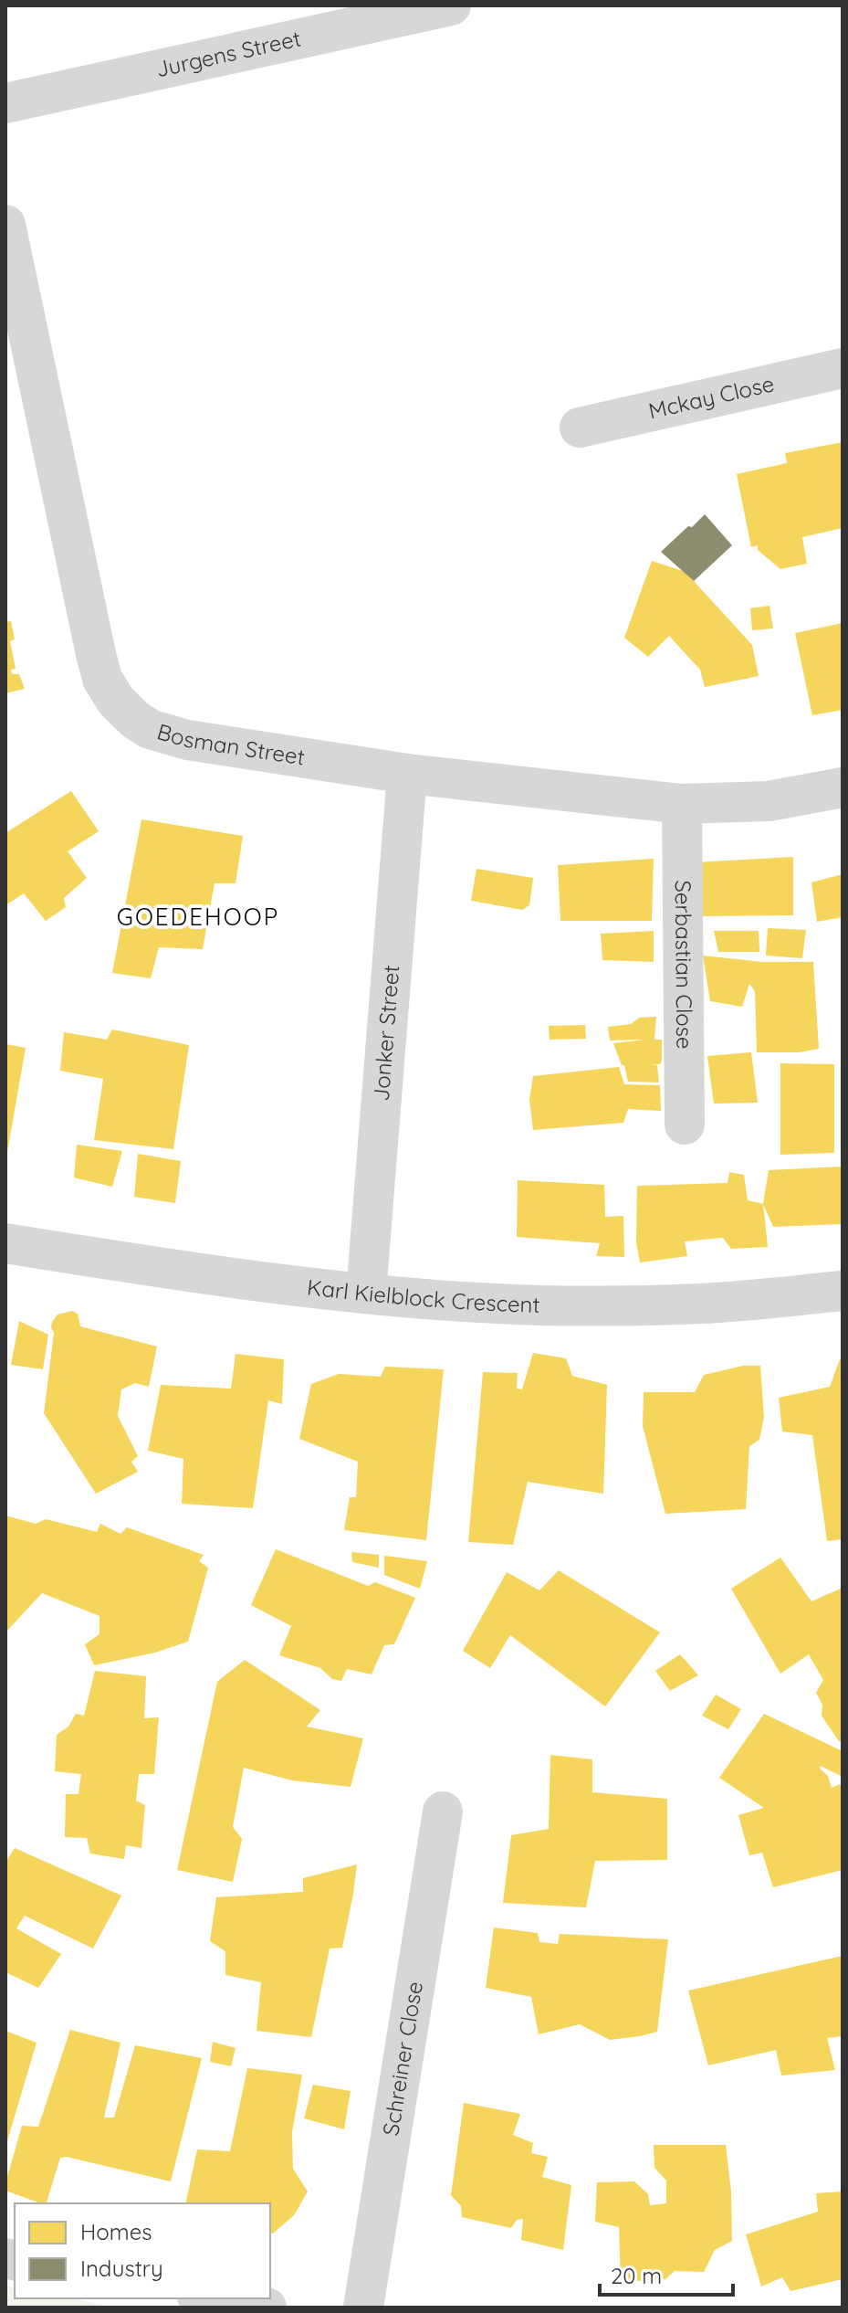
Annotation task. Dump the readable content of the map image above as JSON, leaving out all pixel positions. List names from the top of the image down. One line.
{"streets":{"street":["Jurgens Street","Mckay Close","Bosman Street","Serbastian Close","Jonker Street","Karl Kielblock Crescent","Schreiner Close"]},"crossings":[["Bosman Street","Serbastian Close"],["Bosman Street","Jonker Street"],["Jonker Street","Karl Kielblock Crescent"]],"districts":["GOEDEHOOP"],"legend":["Homes","Industry"],"scale_bar":"20 m"}
